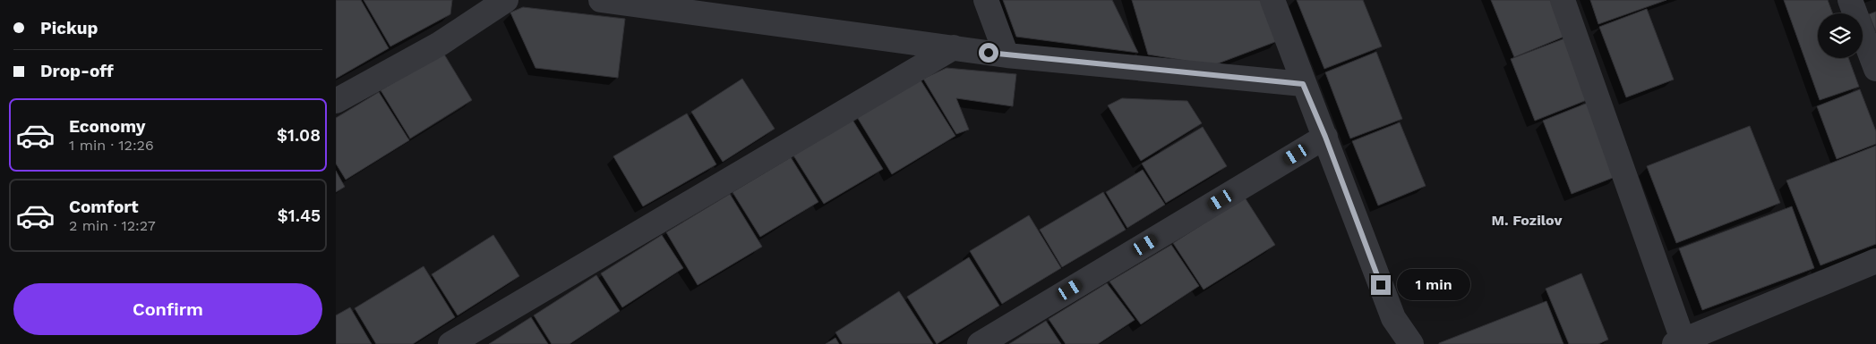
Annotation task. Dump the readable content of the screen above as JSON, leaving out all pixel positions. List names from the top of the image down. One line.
{"districts":["M. Fozilov"],"page":{"banner":["Pickup","Drop-off"],"list":[{"name":"Economy","note":"1 min · 12:26","value":"$1.08"},{"name":"Comfort","note":"2 min · 12:27","value":"$1.45"}],"bubble":"1 min","buttons":"Confirm"}}
